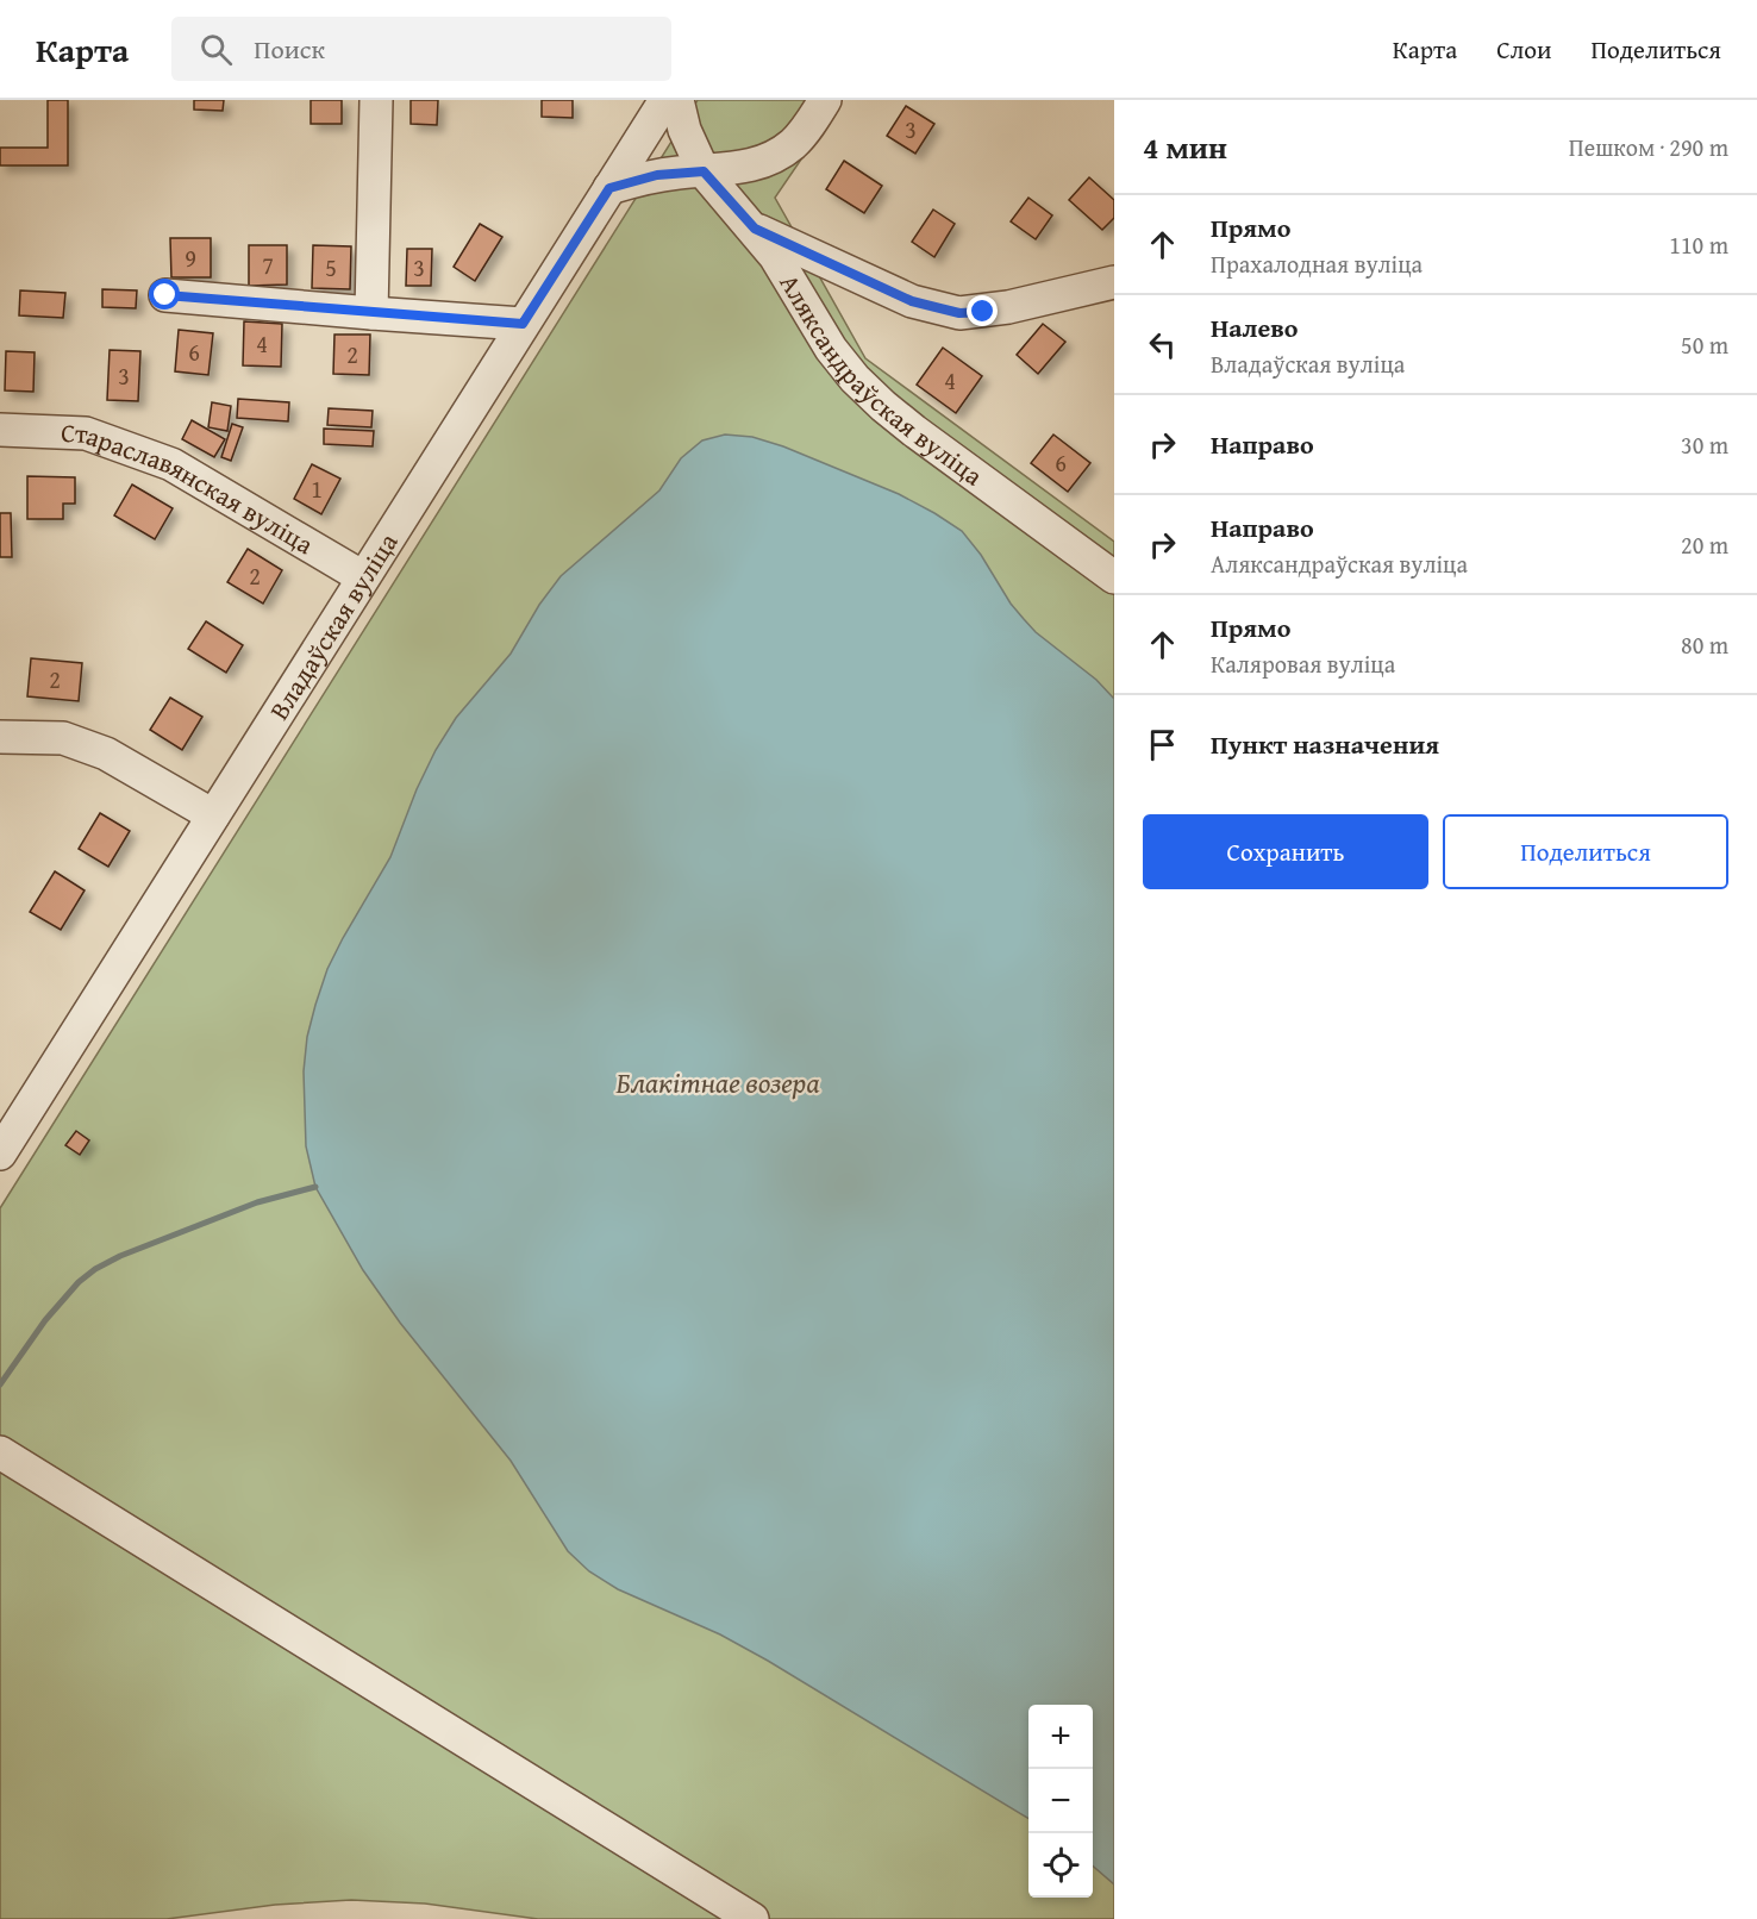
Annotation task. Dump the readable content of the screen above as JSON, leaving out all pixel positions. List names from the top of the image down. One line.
{"streets":{"street":["Аляксандраўская вуліца","Стараславянская вуліца","Владаўская вуліца"]},"crossings":[["Стараславянская вуліца","Владаўская вуліца"]],"water":["Блакітнае возера"],"house_numbers":["3","9","7","5","3","4","6","2","3","4","6","1","2","2"],"page":{"header":"Карта","search":"Поиск","nav":["Карта","Слои","Поделиться"],"heading":["4 мин","Пешком · 290 m"],"list":[["Прямо","Прахалодная вуліца","110 m"],["Налево","Владаўская вуліца","50 m"],["Направо","30 m"],["Направо","Аляксандраўская вуліца","20 m"],["Прямо","Каляровая вуліца","80 m"],"Пункт назначения"],"buttons":["Сохранить","Поделиться"],"map_buttons":["+","−"]}}
